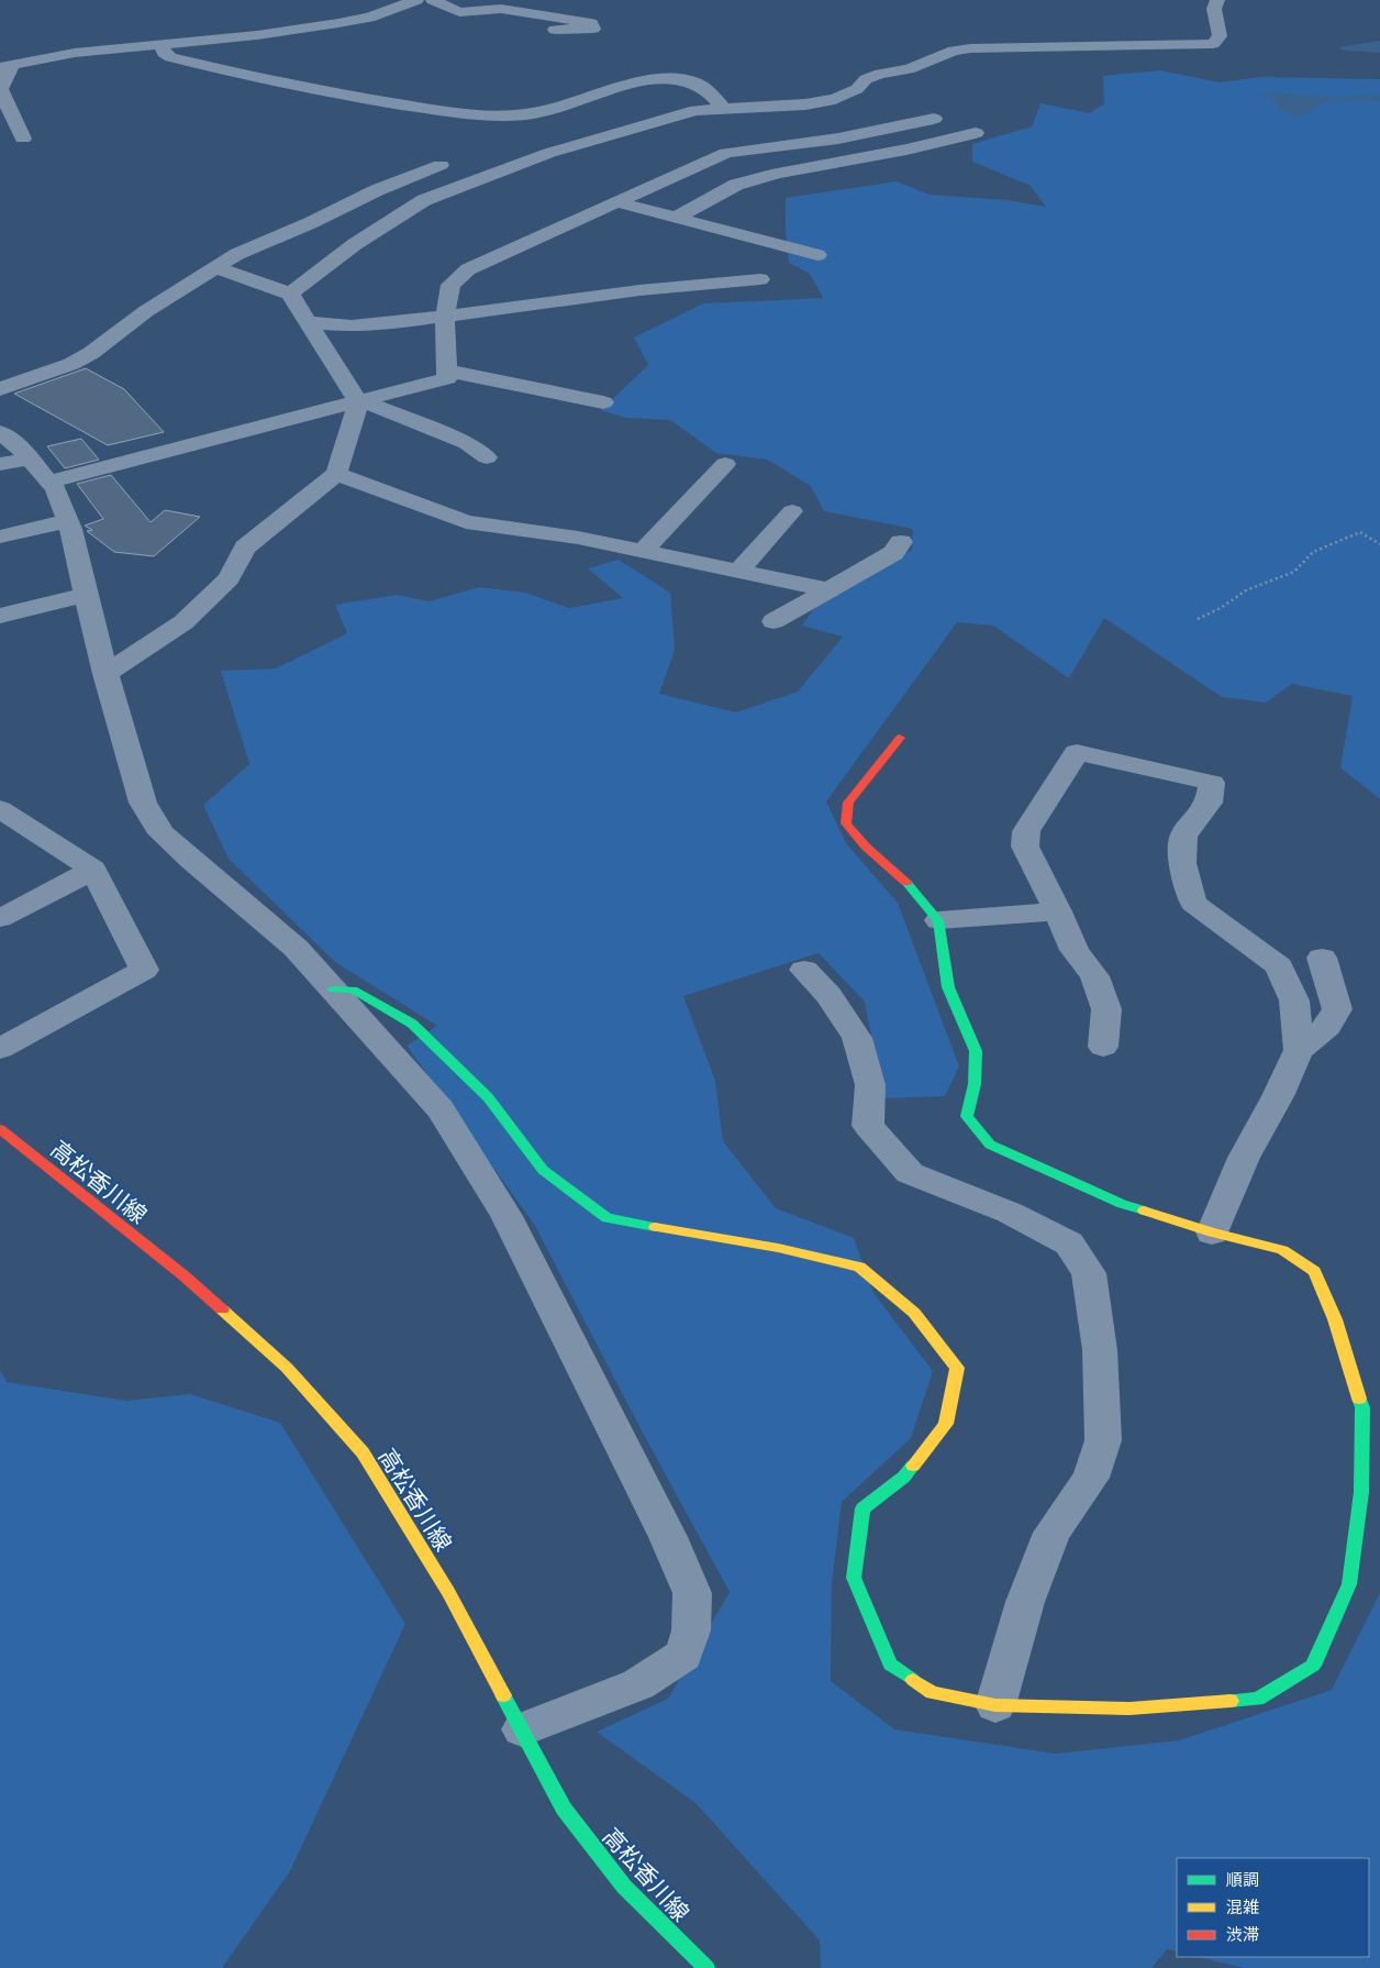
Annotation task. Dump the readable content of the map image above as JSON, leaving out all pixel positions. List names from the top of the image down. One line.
{"streets":{"street":["高松香川線"]},"legend":["順調","混雑","渋滞"]}
